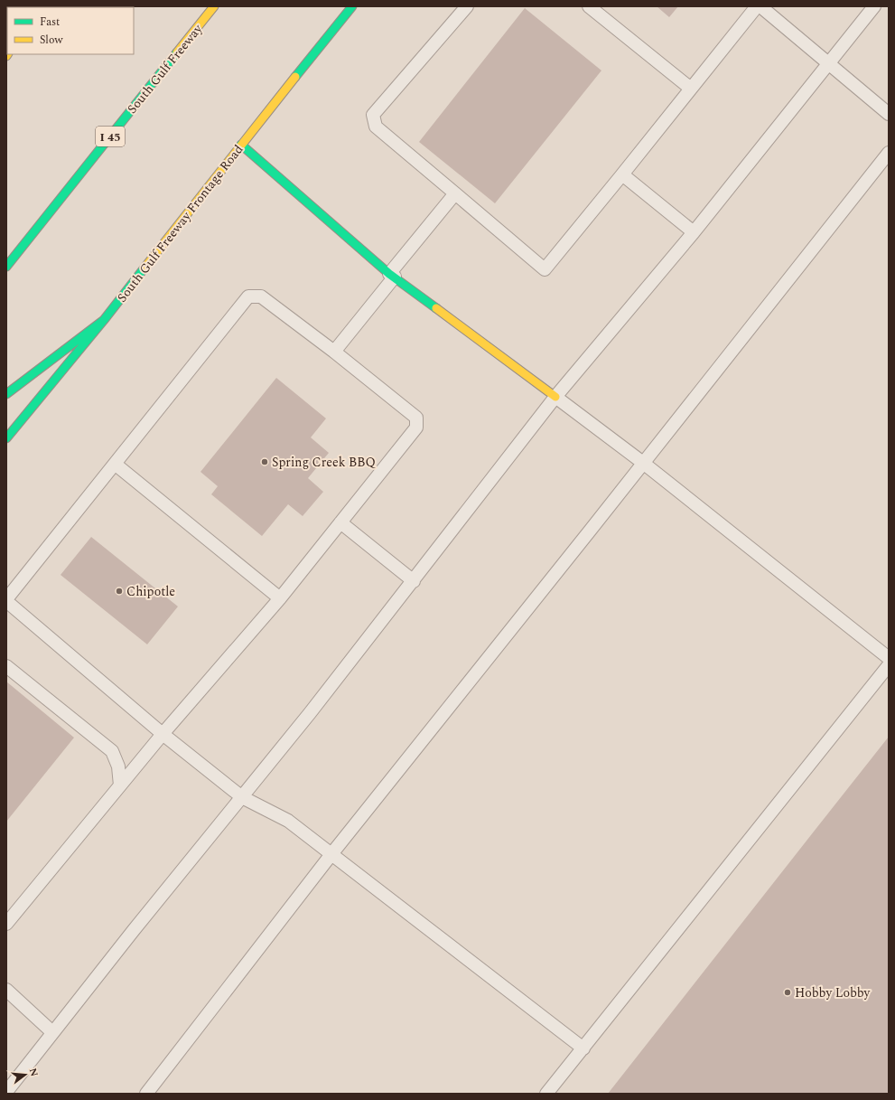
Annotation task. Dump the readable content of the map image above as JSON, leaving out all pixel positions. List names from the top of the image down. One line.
{"streets":{"main road":["South Gulf Freeway","I 45","South Gulf Freeway Frontage Road"]},"places":["Spring Creek BBQ","Chipotle","Hobby Lobby"],"legend":["Fast","Slow"],"north":"right"}
